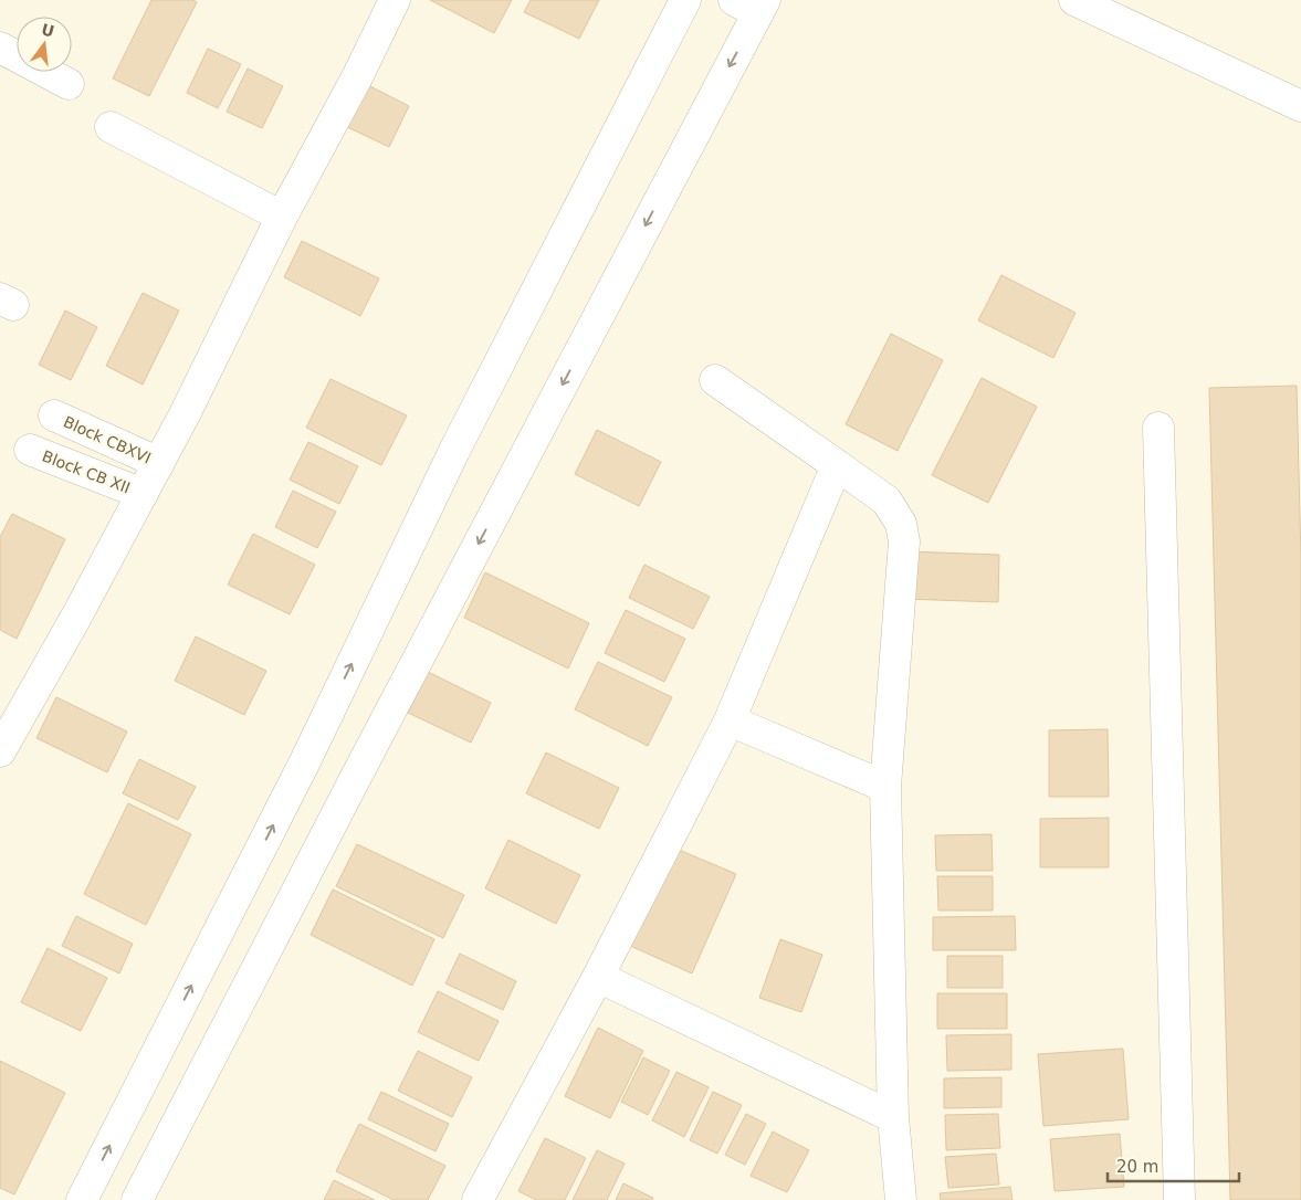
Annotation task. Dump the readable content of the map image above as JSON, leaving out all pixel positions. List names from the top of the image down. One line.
{"streets":{"street":["Block CBXVI","Block CB XII"]},"scale_bar":"20 m","north":"top"}
